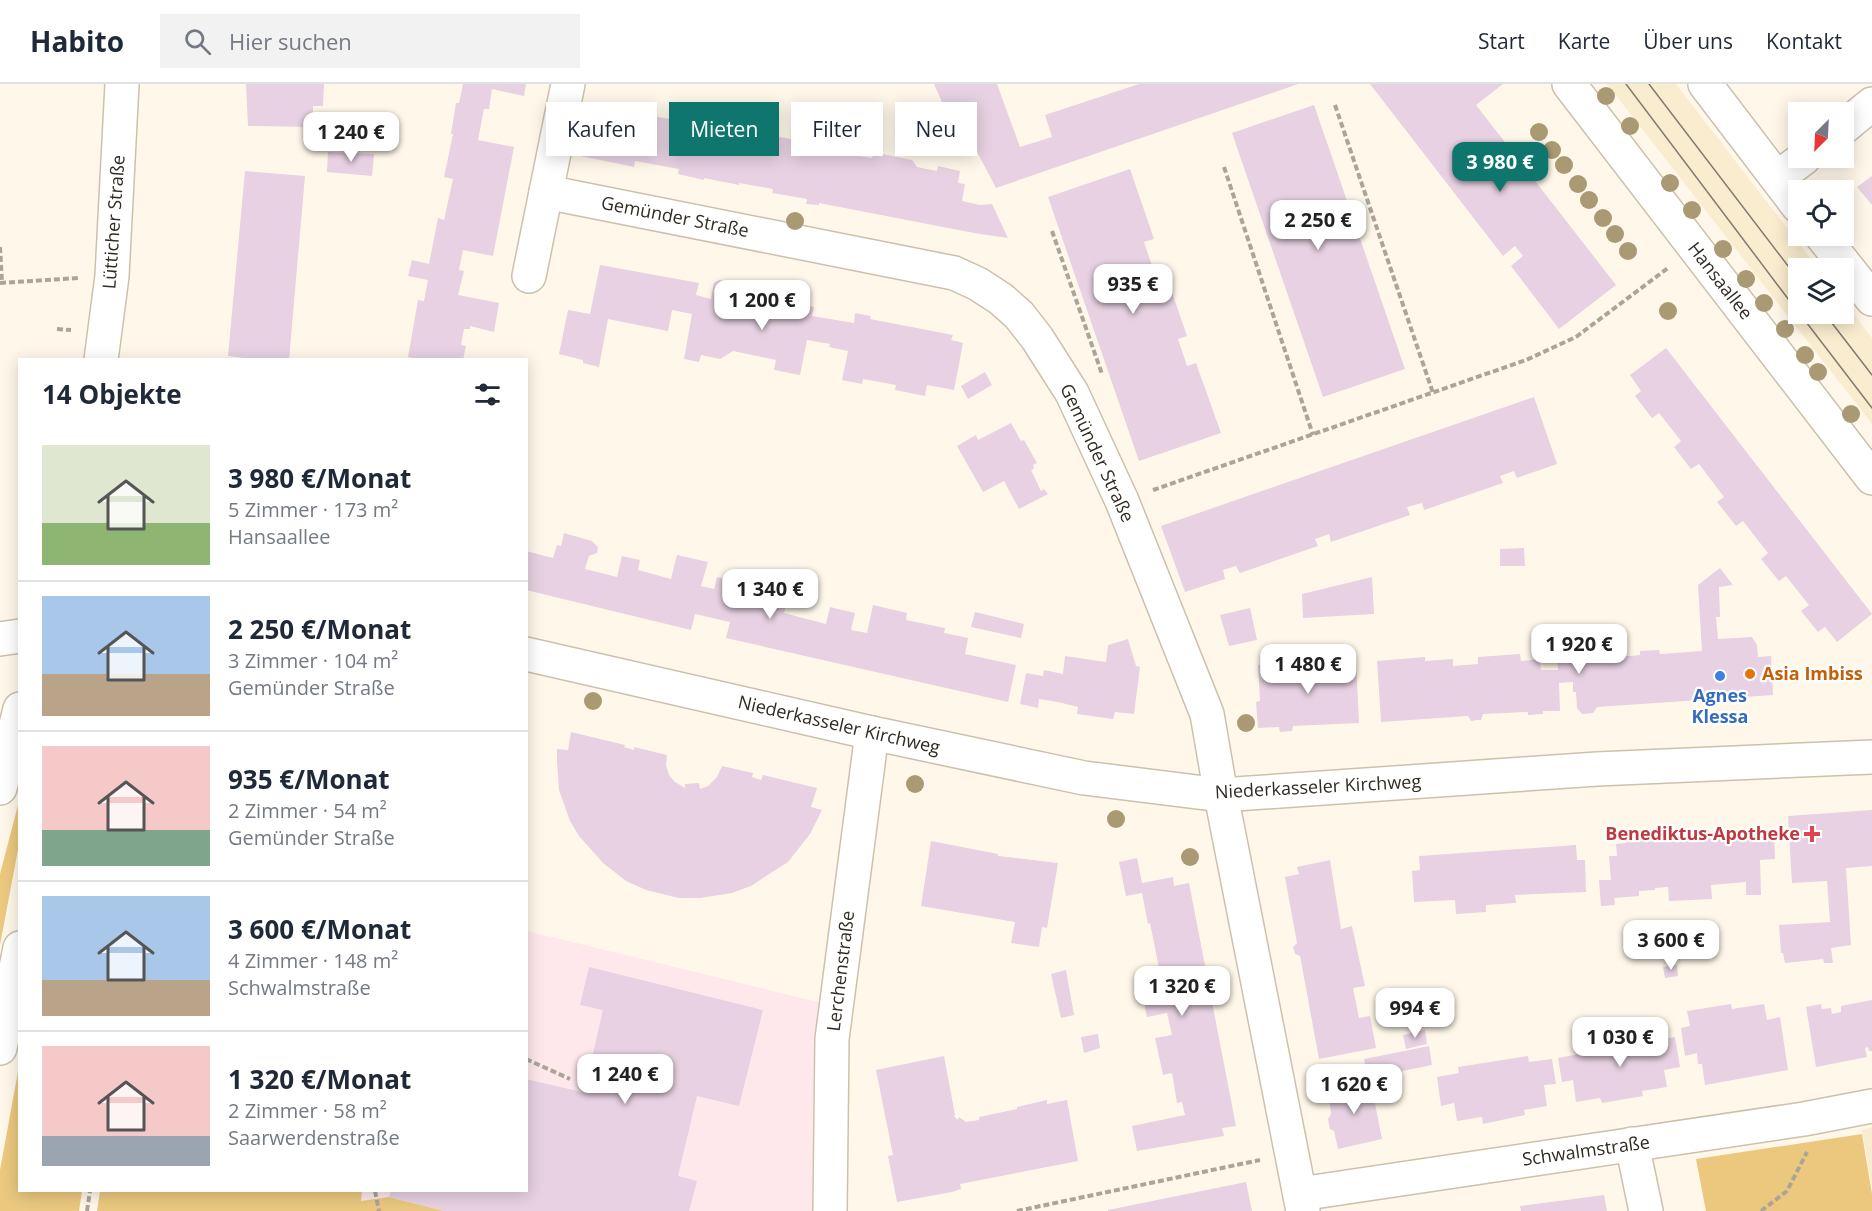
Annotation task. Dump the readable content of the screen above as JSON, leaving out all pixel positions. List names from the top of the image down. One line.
{"streets":{"street":["Gemünder Straße","Lütticher Straße","Hansaallee","Niederkasseler Kirchweg","Lerchenstraße","Schwalmstraße"]},"crossings":[["Gemünder Straße","Niederkasseler Kirchweg"],["Gemünder Straße","Schwalmstraße"],["Niederkasseler Kirchweg","Lerchenstraße"]],"places":{"other":["Asia Imbiss","Agnes Klessa"],"health":["Benediktus-Apotheke"]},"north":"bottom left","page":{"header":"Habito","search":"Hier suchen","nav":["Start","Karte","Über uns","Kontakt"],"chip":["Kaufen","Mieten","Filter","Neu"],"price":["1 240 €","3 980 €","2 250 €","935 €","1 200 €","1 340 €","1 920 €","1 480 €","3 600 €","1 320 €","994 €","1 030 €","1 240 €","1 620 €"],"heading":"14 Objekte","list":[{"name":"3 980 €/Monat","note":"5 Zimmer · 173 m² · Hansaallee"},{"name":"2 250 €/Monat","note":"3 Zimmer · 104 m² · Gemünder Straße"},{"name":"935 €/Monat","note":"2 Zimmer · 54 m² · Gemünder Straße"},{"name":"3 600 €/Monat","note":"4 Zimmer · 148 m² · Schwalmstraße"},{"name":"1 320 €/Monat","note":"2 Zimmer · 58 m² · Saarwerdenstraße"}]}}
